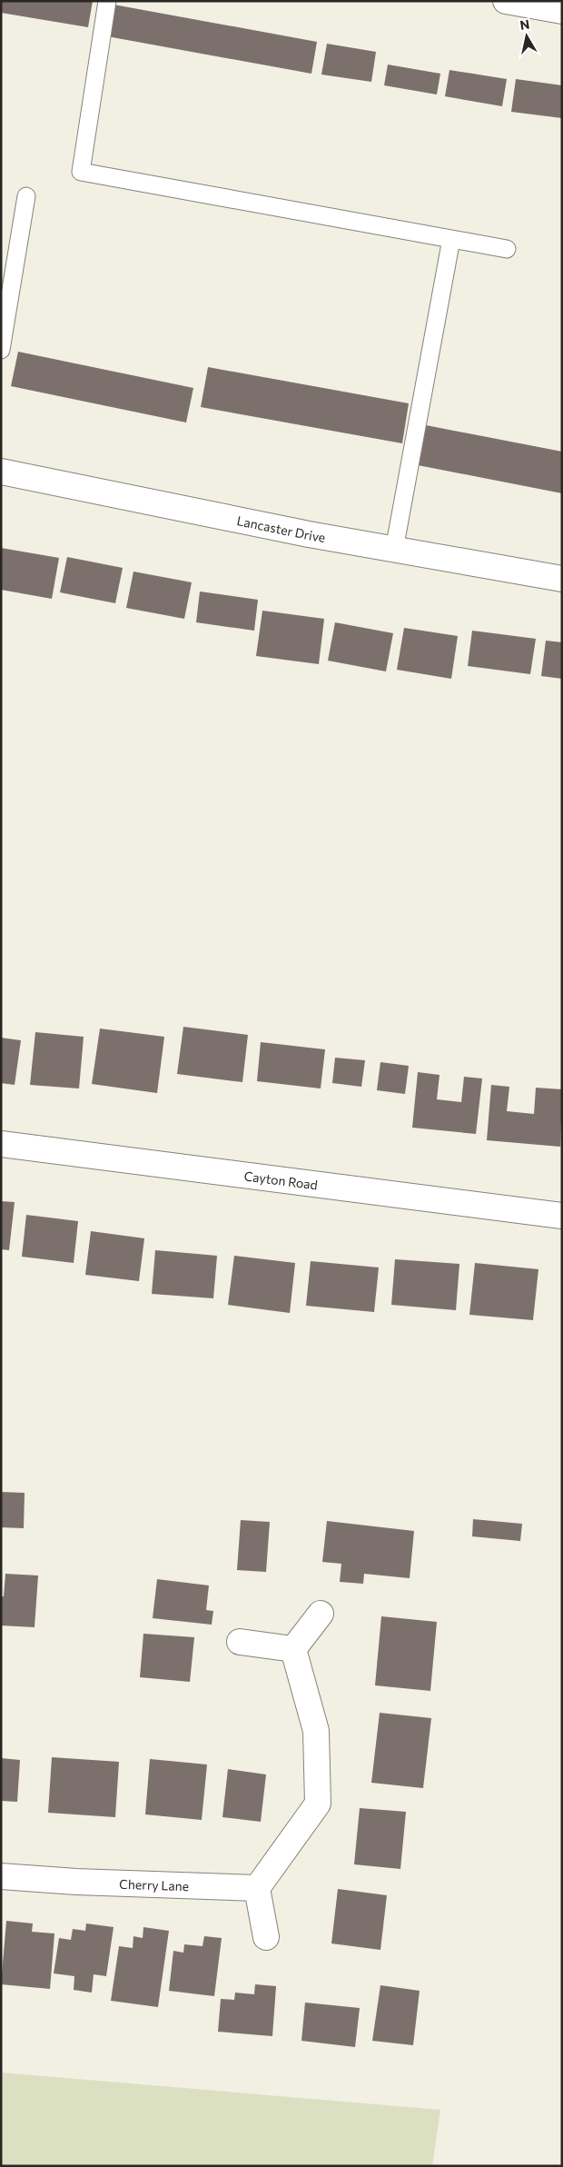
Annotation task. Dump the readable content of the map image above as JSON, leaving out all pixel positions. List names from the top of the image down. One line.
{"streets":{"street":["Lancaster Drive","Cayton Road","Cherry Lane"]},"north":"top"}
